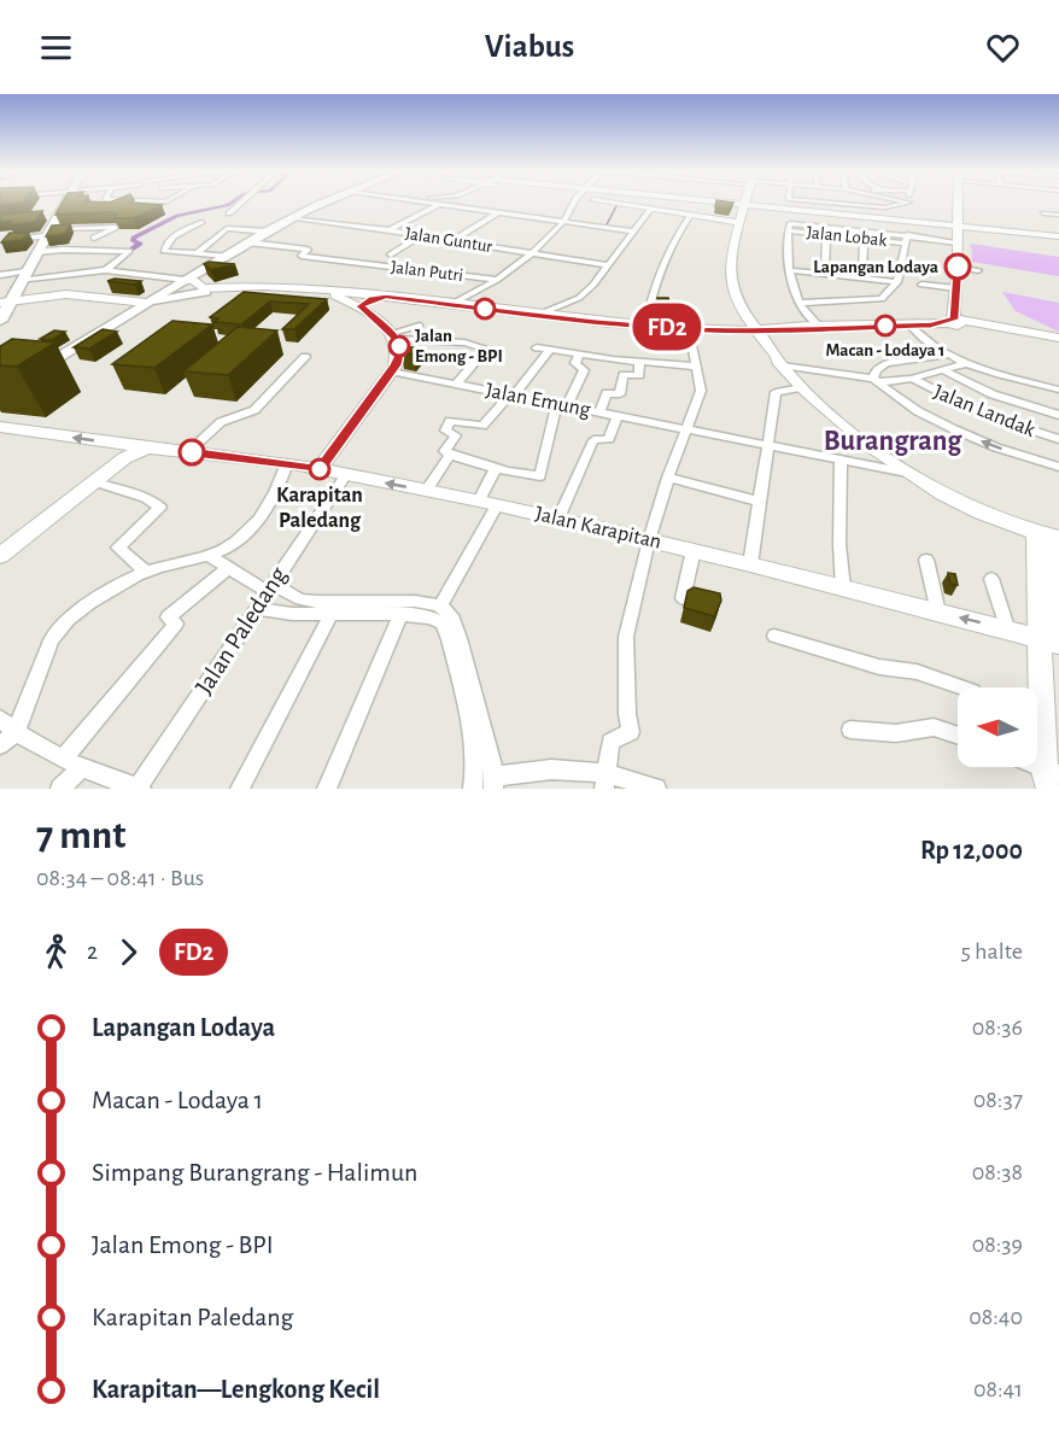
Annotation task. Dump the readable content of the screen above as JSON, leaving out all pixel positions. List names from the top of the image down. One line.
{"streets":{"street":["Jalan Lobak","Jalan Guntur","Jalan Putri","Jalan Emung","Jalan Landak","Jalan Karapitan","Jalan Paledang"]},"crossings":[["Jalan Karapitan","Jalan Paledang"]],"districts":["Burangrang"],"places":["Lapangan Lodaya","Macan - Lodaya 1","Jalan Emong - BPI","Karapitan Paledang"],"lines":["bus line FD2"],"north":"left","page":{"header":"Viabus","on_map":"FD2","heading":["7 mnt","08:34 – 08:41 · Bus","Rp 12,000"],"legs":["2","FD2","5 halte"],"list":[{"name":"Lapangan Lodaya","value":"08:36"},{"name":"Macan - Lodaya 1","value":"08:37"},{"name":"Simpang Burangrang - Halimun","value":"08:38"},{"name":"Jalan Emong - BPI","value":"08:39"},{"name":"Karapitan Paledang","value":"08:40"},{"name":"Karapitan—Lengkong Kecil","value":"08:41"}]}}
